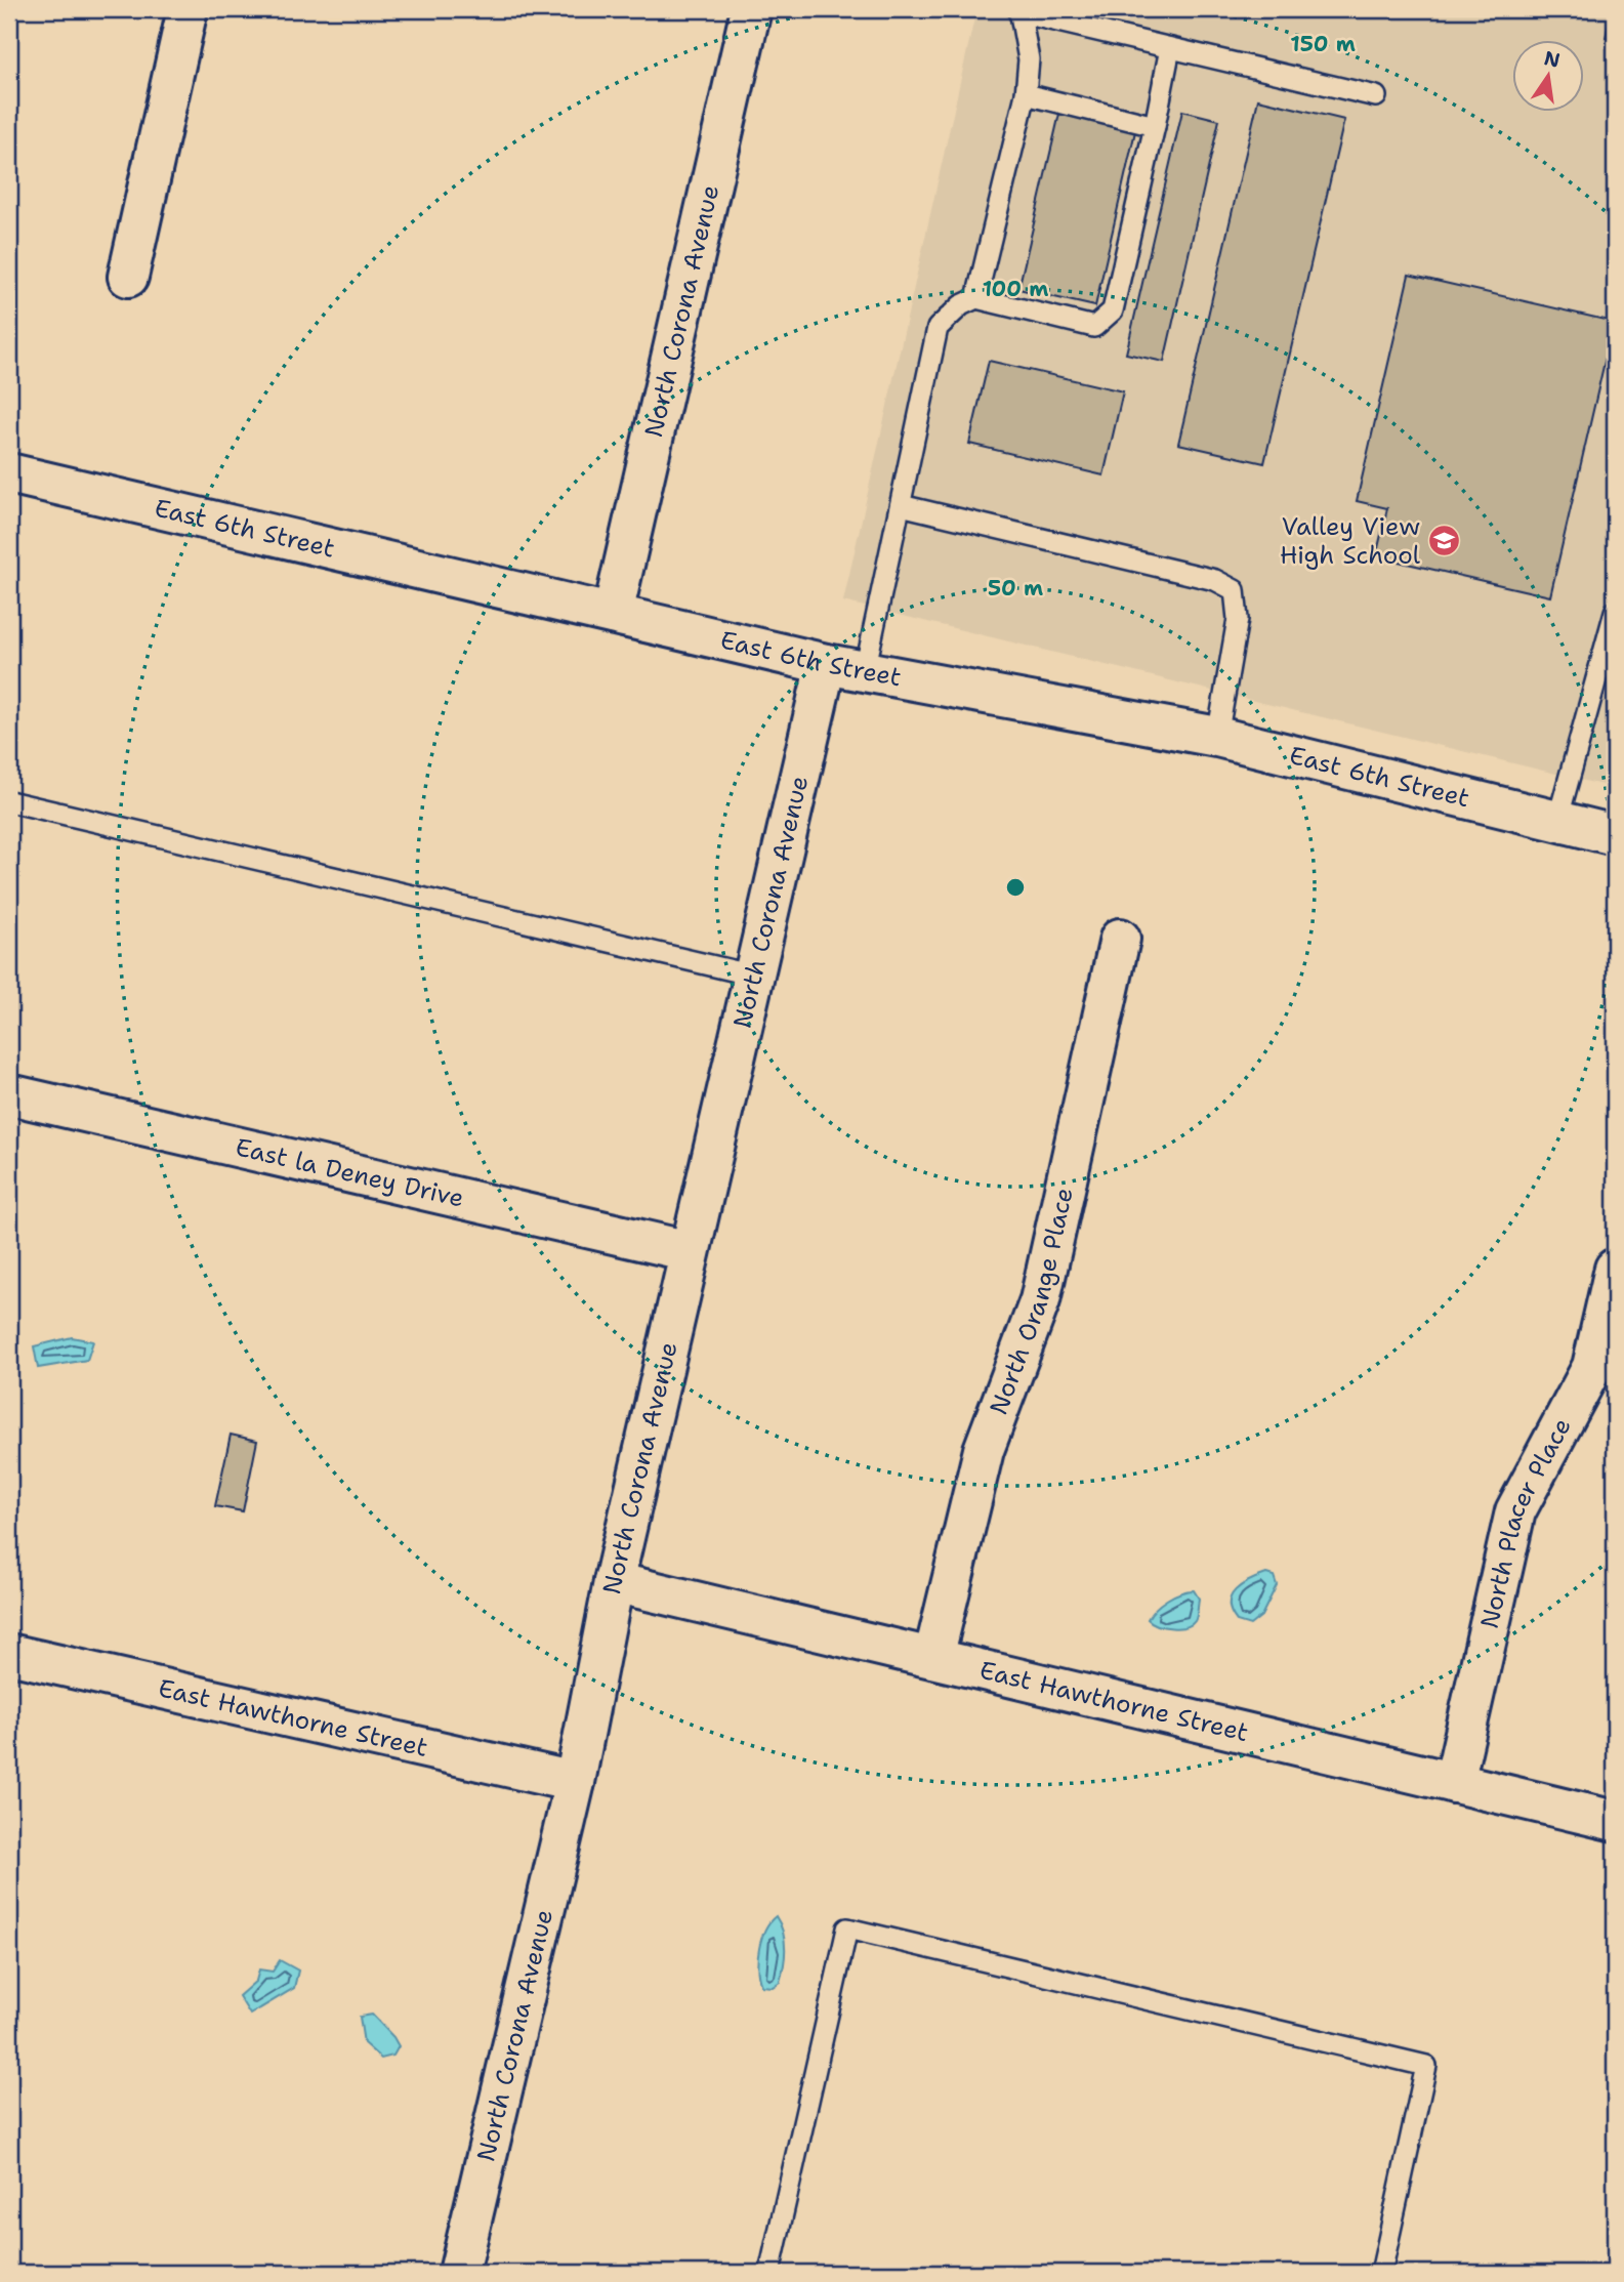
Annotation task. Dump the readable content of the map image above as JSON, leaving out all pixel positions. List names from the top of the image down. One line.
{"streets":{"street":["North Corona Avenue","East 6th Street","East la Deney Drive","North Orange Place","North Placer Place","East Hawthorne Street"]},"crossings":[["North Corona Avenue","East 6th Street"],["North Corona Avenue","East la Deney Drive"],["North Corona Avenue","East Hawthorne Street"],["North Orange Place","East Hawthorne Street"],["North Placer Place","East Hawthorne Street"]],"places":{"school or university":["Valley View High School"]},"north":"top","rings":["150 m","100 m","50 m"]}
